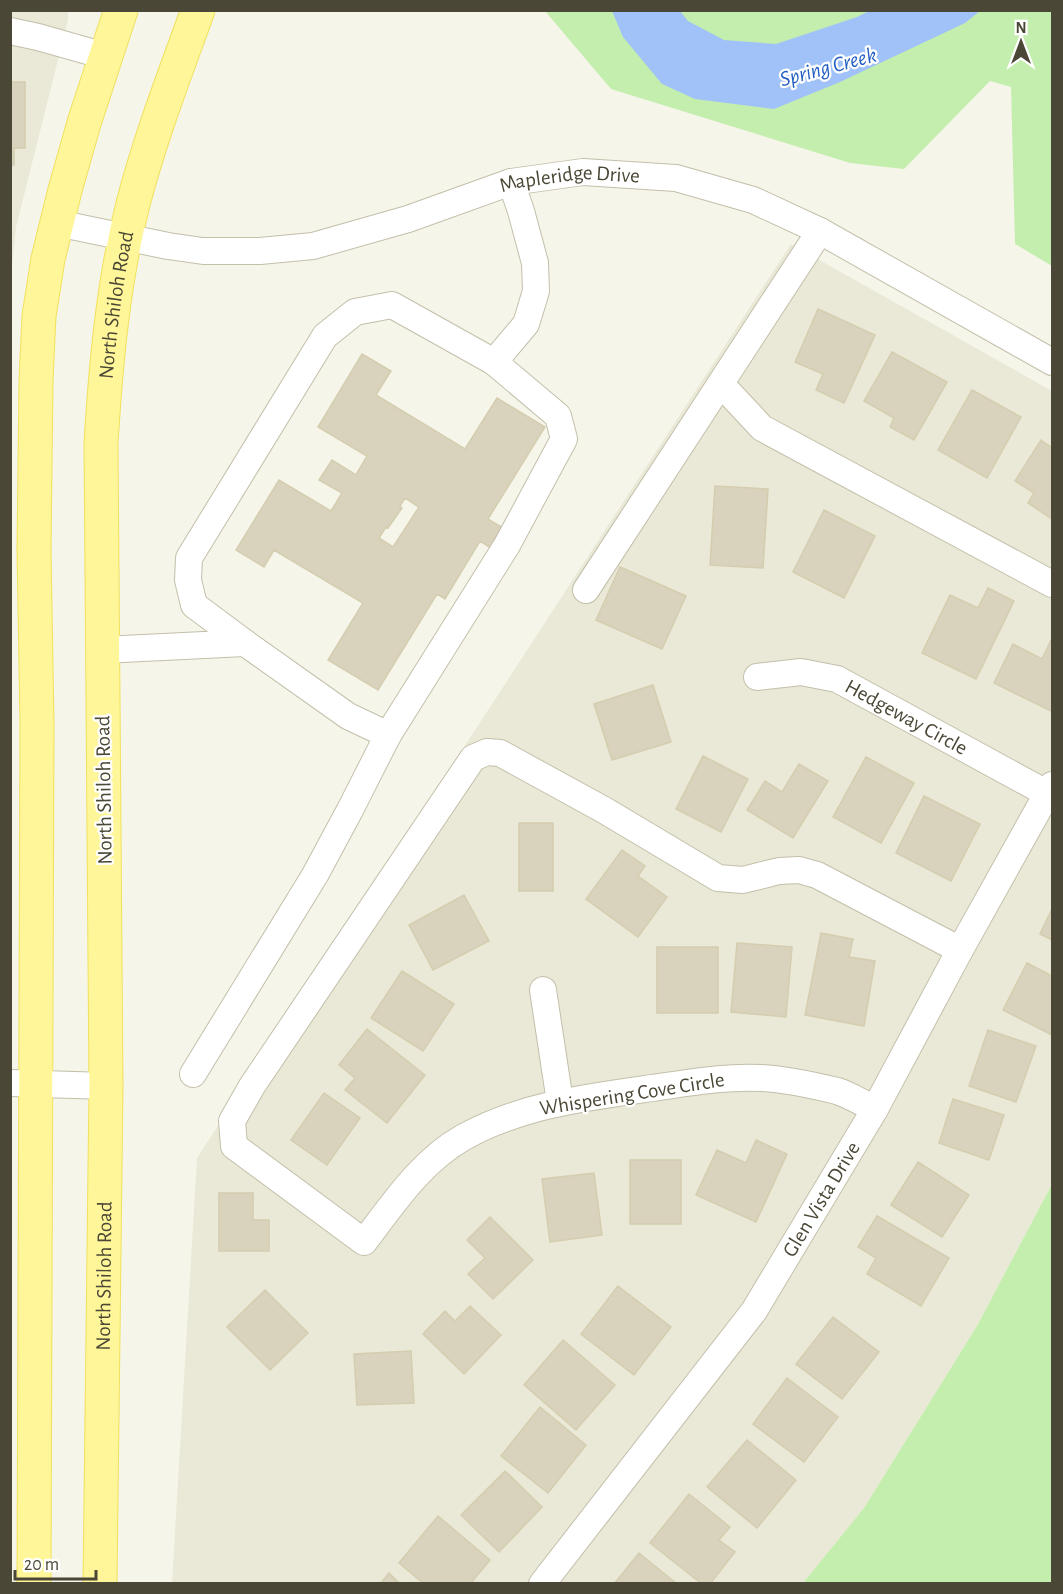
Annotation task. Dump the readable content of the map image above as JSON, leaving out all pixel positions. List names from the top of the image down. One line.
{"streets":{"main road":["North Shiloh Road"],"street":["Mapleridge Drive","Hedgeway Circle","Whispering Cove Circle","Glen Vista Drive"]},"crossings":[["Mapleridge Drive","North Shiloh Road"],["Hedgeway Circle","Glen Vista Drive"],["Whispering Cove Circle","Glen Vista Drive"]],"water":["Spring Creek"],"scale_bar":"20 m","north":"top"}
